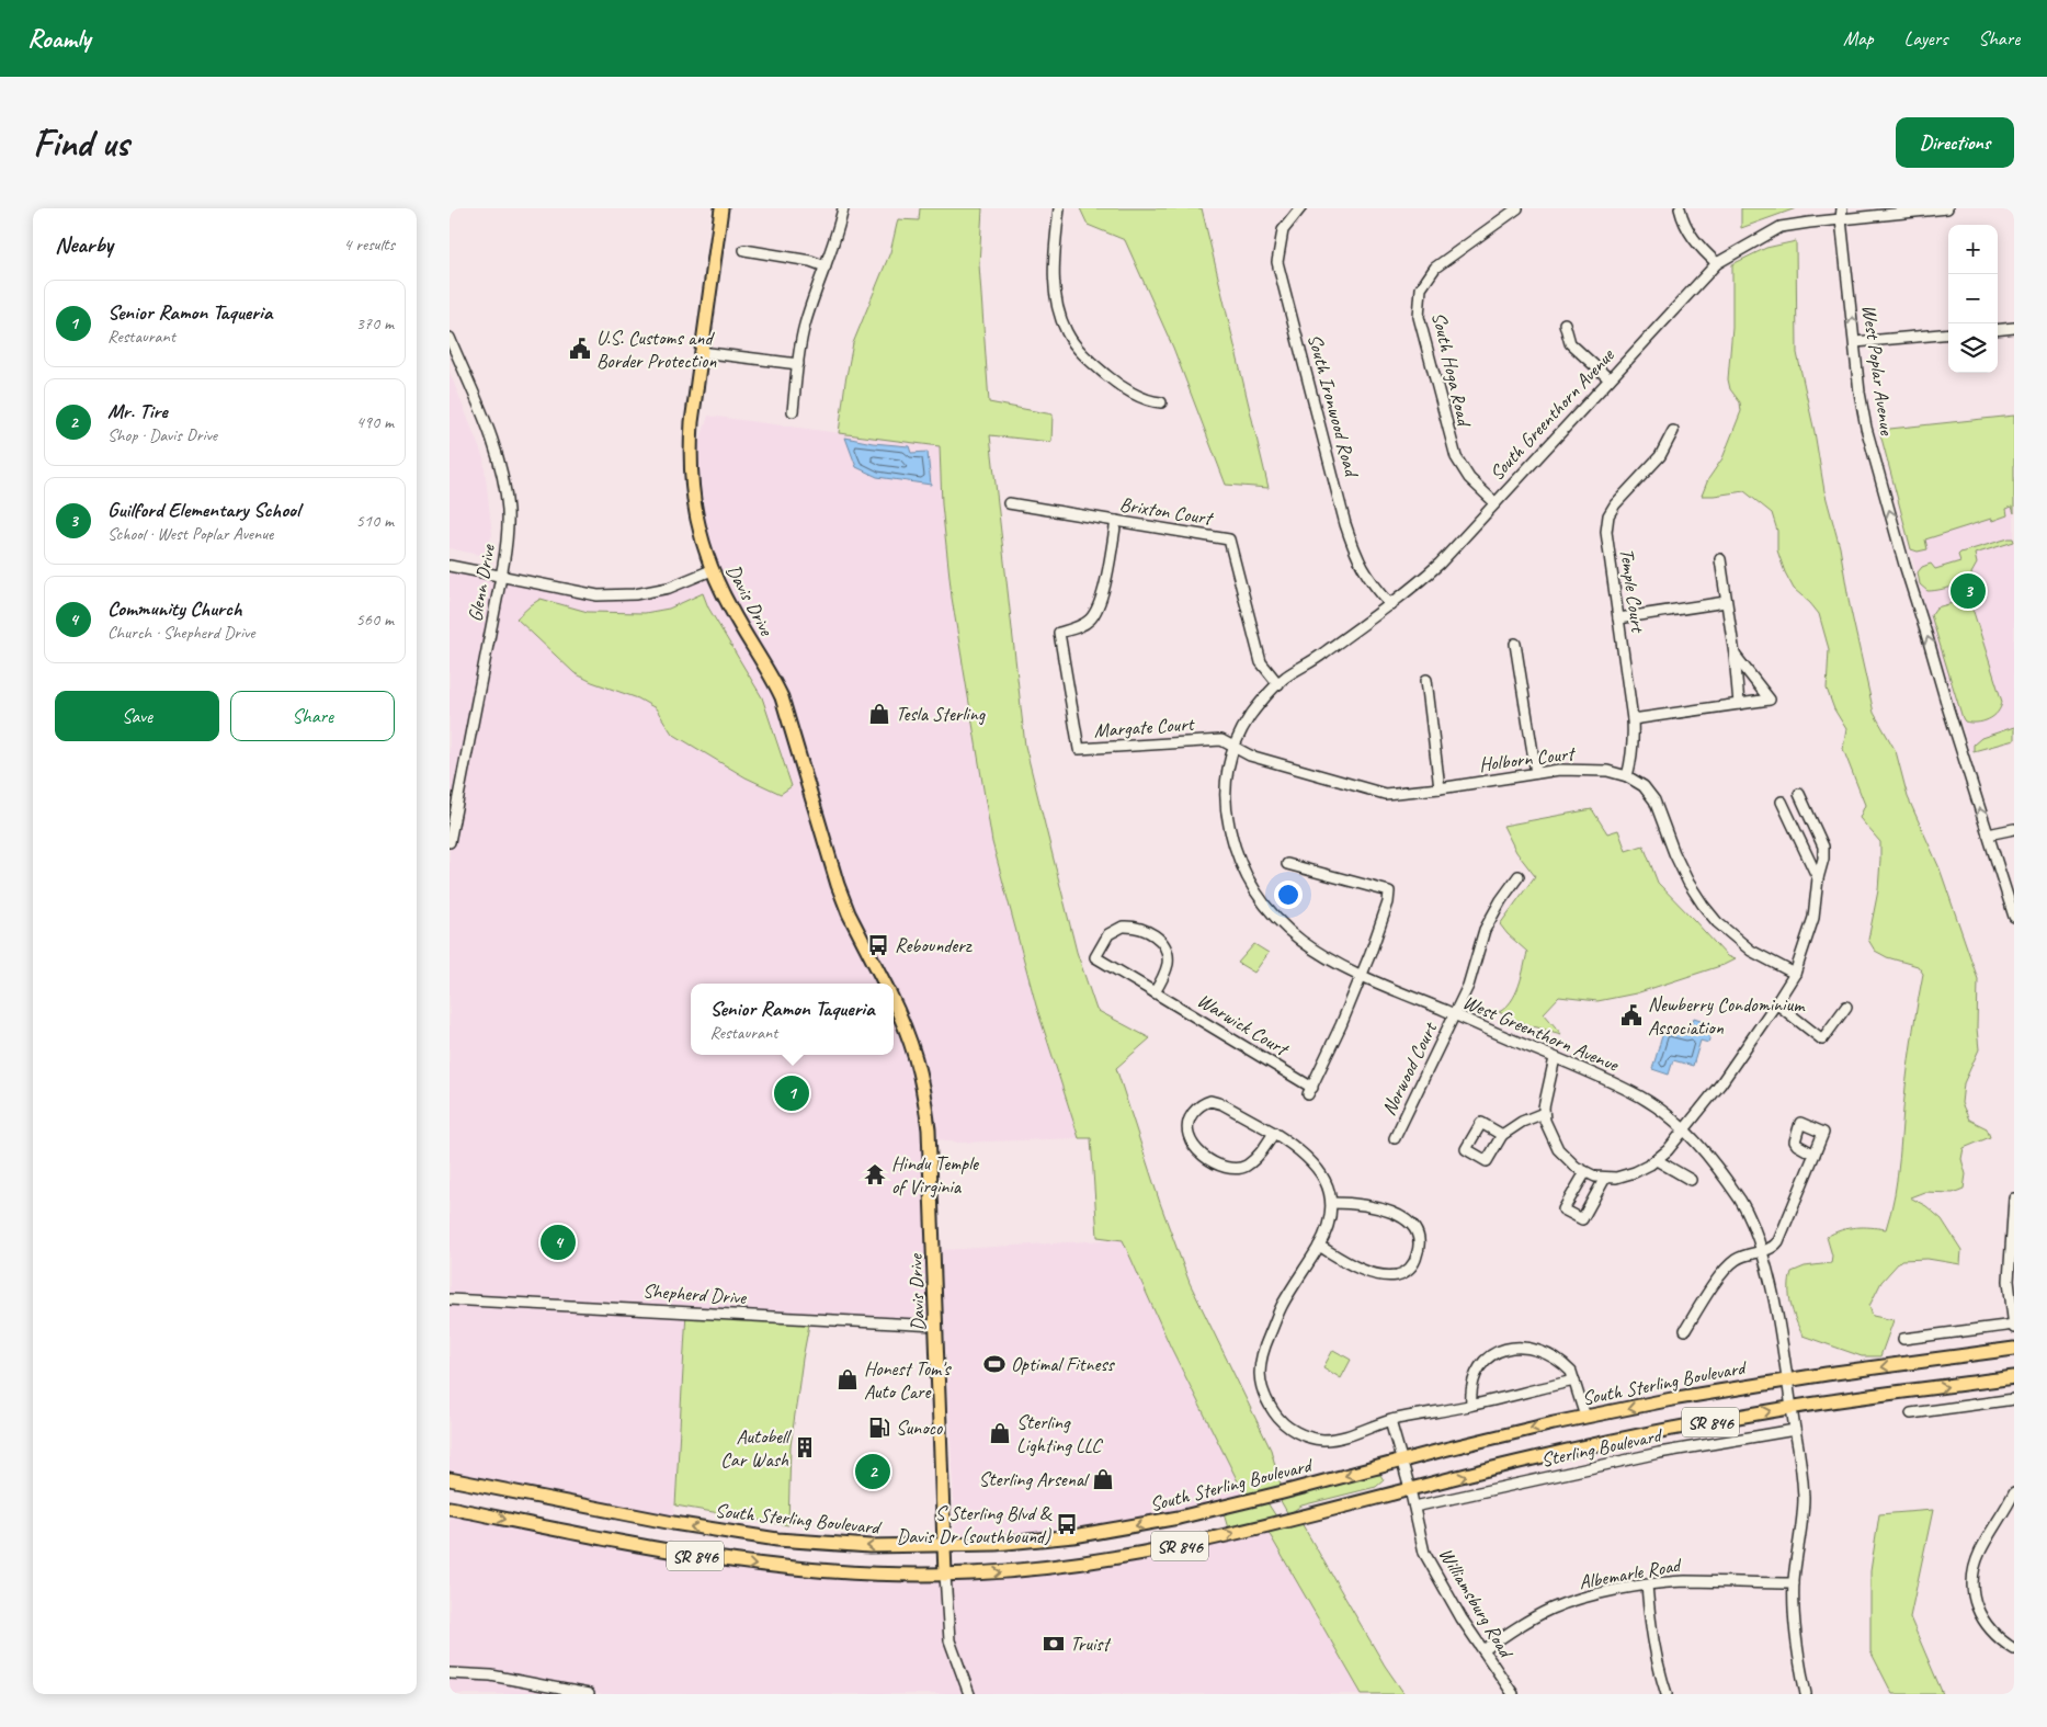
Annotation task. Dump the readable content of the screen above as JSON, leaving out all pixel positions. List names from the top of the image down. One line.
{"streets":{"main road":["Davis Drive","South Sterling Boulevard","SR 846"],"street":["South Hoga Road","West Poplar Avenue","South Ironwood Road","South Greenthorn Avenue","Brixton Court","Glenn Drive","Temple Court","Margate Court","Holborn Court","Warwick Court","West Greenthorn Avenue","Norwood Court","Shepherd Drive","Sterling Boulevard","Albemarle Road","Williamsburg Road"]},"crossings":[["South Hoga Road","South Greenthorn Avenue"],["West Poplar Avenue","South Greenthorn Avenue"],["South Ironwood Road","South Greenthorn Avenue"],["South Greenthorn Avenue","Brixton Court"],["South Greenthorn Avenue","Margate Court"],["South Greenthorn Avenue","Holborn Court"],["South Greenthorn Avenue","West Greenthorn Avenue"],["Brixton Court","Margate Court"],["Temple Court","Holborn Court"],["Davis Drive","Shepherd Drive"],["Davis Drive","South Sterling Boulevard"],["Davis Drive","SR 846"],["Margate Court","Holborn Court"],["Margate Court","West Greenthorn Avenue"],["Holborn Court","West Greenthorn Avenue"],["Warwick Court","West Greenthorn Avenue"],["West Greenthorn Avenue","Norwood Court"],["West Greenthorn Avenue","South Sterling Boulevard"],["West Greenthorn Avenue","SR 846"],["West Greenthorn Avenue","Sterling Boulevard"],["West Greenthorn Avenue","Albemarle Road"],["South Sterling Boulevard","Williamsburg Road"],["SR 846","Williamsburg Road"],["Sterling Boulevard","Williamsburg Road"],["Albemarle Road","Williamsburg Road"]],"one_way":["West Poplar Avenue"],"places":{"public building":["U.S. Customs and Border Protection","Newberry Condominium Association"],"shop":["Tesla Sterling","Honest Tom's Auto Care","Sterling Lighting LLC","Sterling Arsenal"],"bus stop":["Rebounderz","S Sterling Blvd & Davis Dr (southbound)"],"temple":["Hindu Temple of Virginia"],"sports":["Optimal Fitness"],"fuel station":["Sunoco"],"building":["Autobell Car Wash"],"bank":["Truist"]},"page":{"header":"Roamly","nav":["Map","Layers","Share"],"buttons":["Directions",["Save","Share"]],"title":"Find us","heading":["Nearby","4 results"],"map_buttons":["+","−"],"list":[{"mark":"1","name":"Senior Ramon Taqueria","note":"Restaurant","value":"370 m"},{"mark":"2","name":"Mr. Tire","note":"Shop · Davis Drive","value":"490 m"},{"mark":"3","name":"Guilford Elementary School","note":"School · West Poplar Avenue","value":"510 m"},{"mark":"4","name":"Community Church","note":"Church · Shepherd Drive","value":"560 m"}],"pins":["3","1","4","2"],"popup":["Senior Ramon Taqueria","Restaurant"]}}
